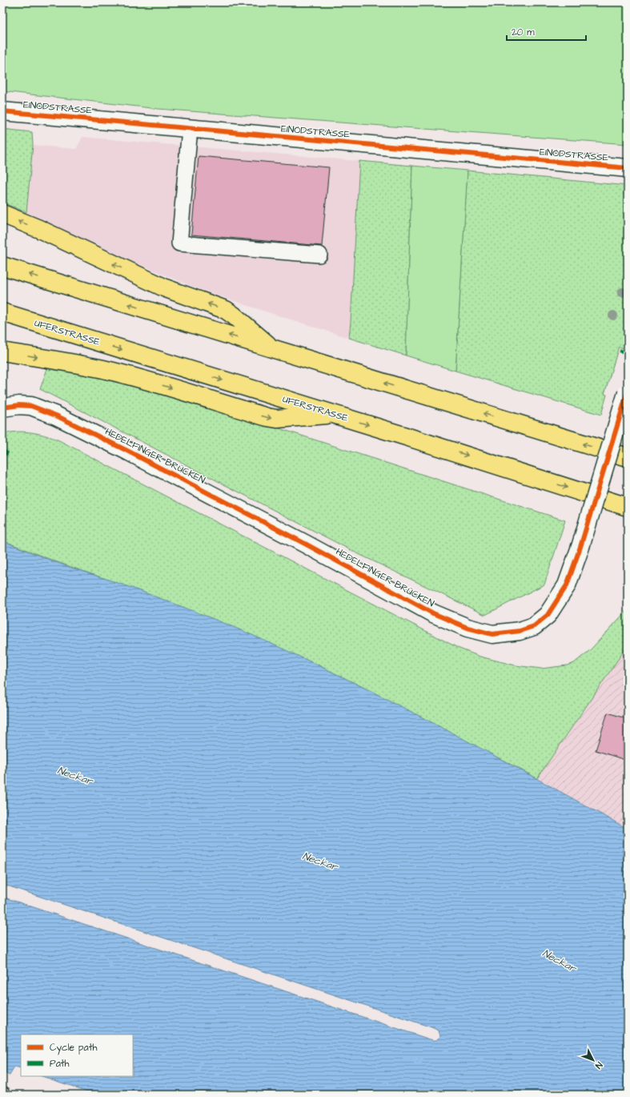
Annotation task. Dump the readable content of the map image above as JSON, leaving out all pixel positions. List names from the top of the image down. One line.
{"streets":{"highway":["UFERSTRASSE"],"street":["EINÖDSTRASSE","HEDELFINGER BRÜCKEN"]},"water":["Neckar"],"legend":["Cycle path","Path"],"scale_bar":"20 m","north":"bottom right"}
